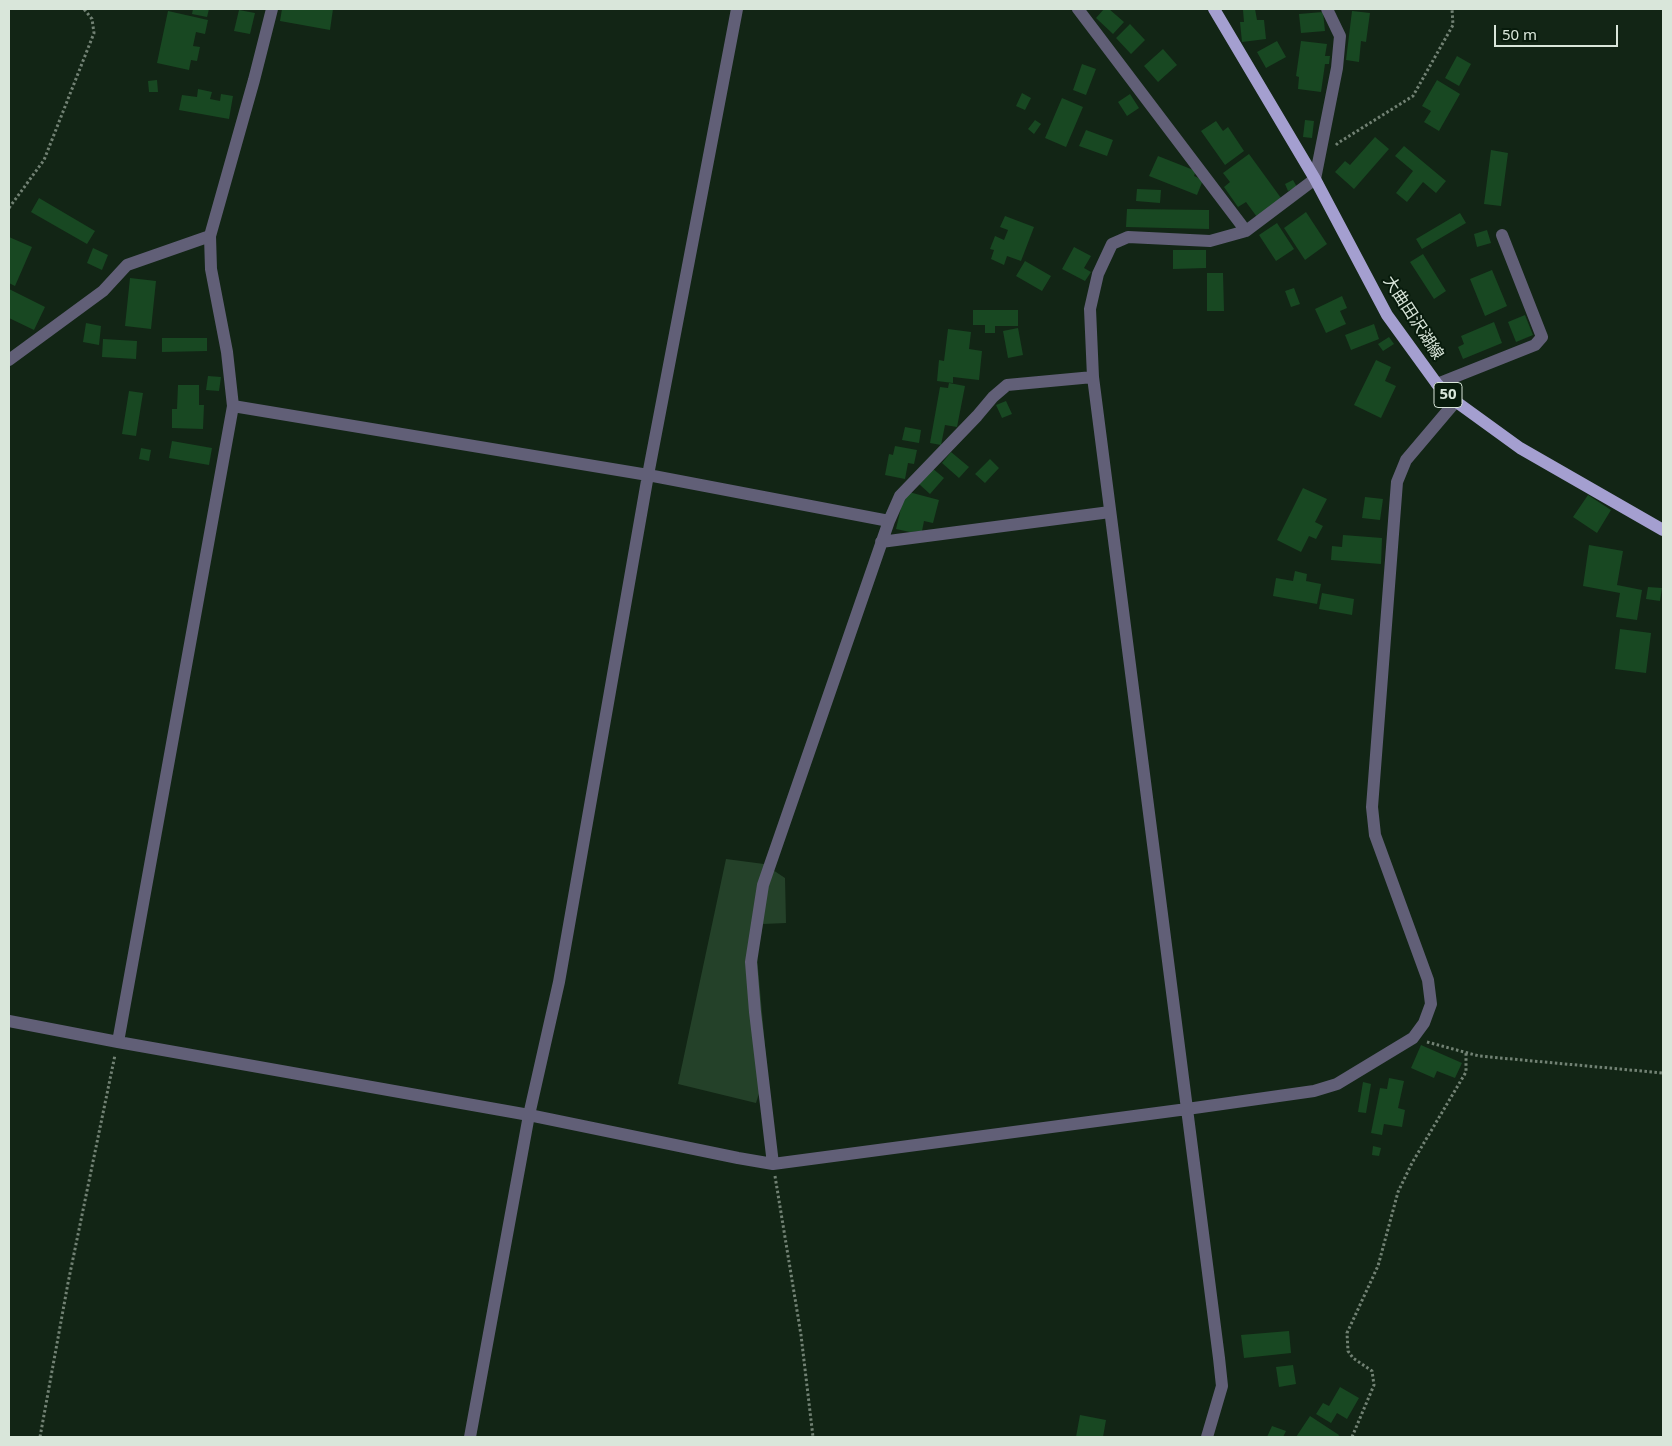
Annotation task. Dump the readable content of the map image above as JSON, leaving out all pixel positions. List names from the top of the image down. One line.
{"streets":{"main road":["大曲田沢湖線","50"]},"scale_bar":"50 m"}
